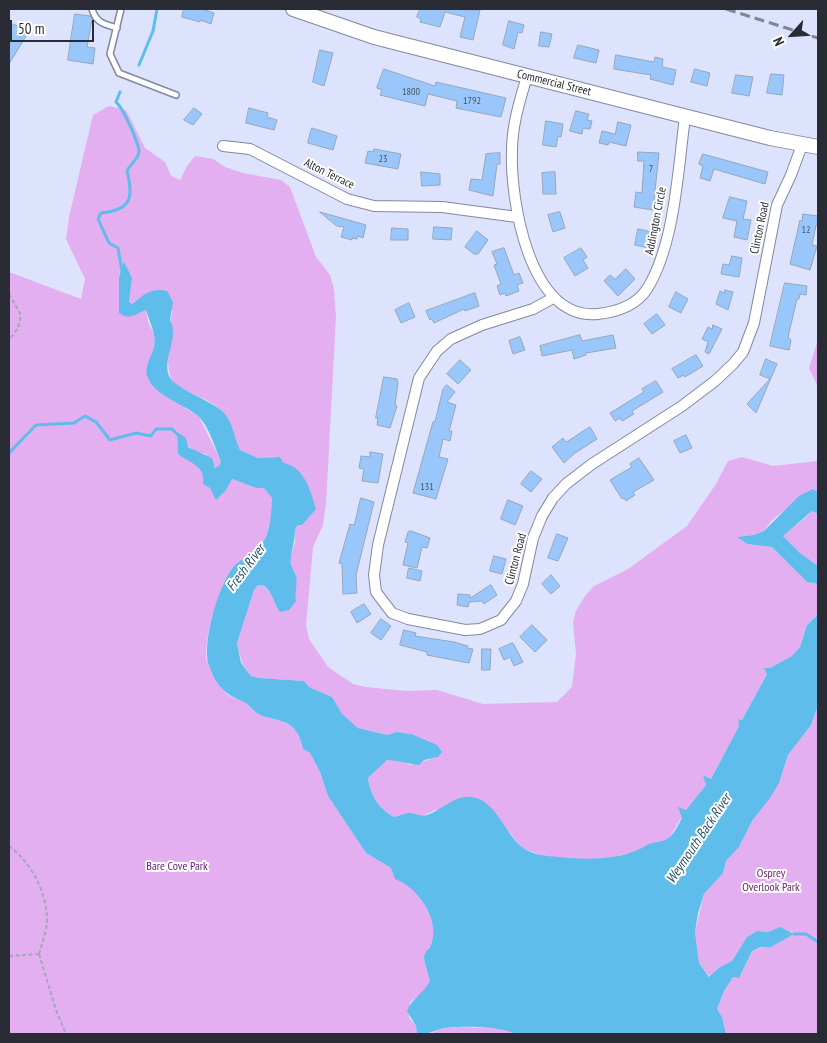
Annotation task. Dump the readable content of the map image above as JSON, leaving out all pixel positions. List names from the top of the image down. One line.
{"streets":{"main road":["Commercial Street"],"street":["Alton Terrace","Addington Circle","Clinton Road"]},"crossings":[["Commercial Street","Addington Circle"],["Commercial Street","Clinton Road"],["Alton Terrace","Addington Circle"],["Addington Circle","Clinton Road"]],"water":["Fresh River","Weymouth Back River"],"parks":["Bare Cove Park","Osprey Overlook Park"],"house_numbers":["1800","1792","23","7","12","131"],"scale_bar":"50 m","north":"bottom left"}
